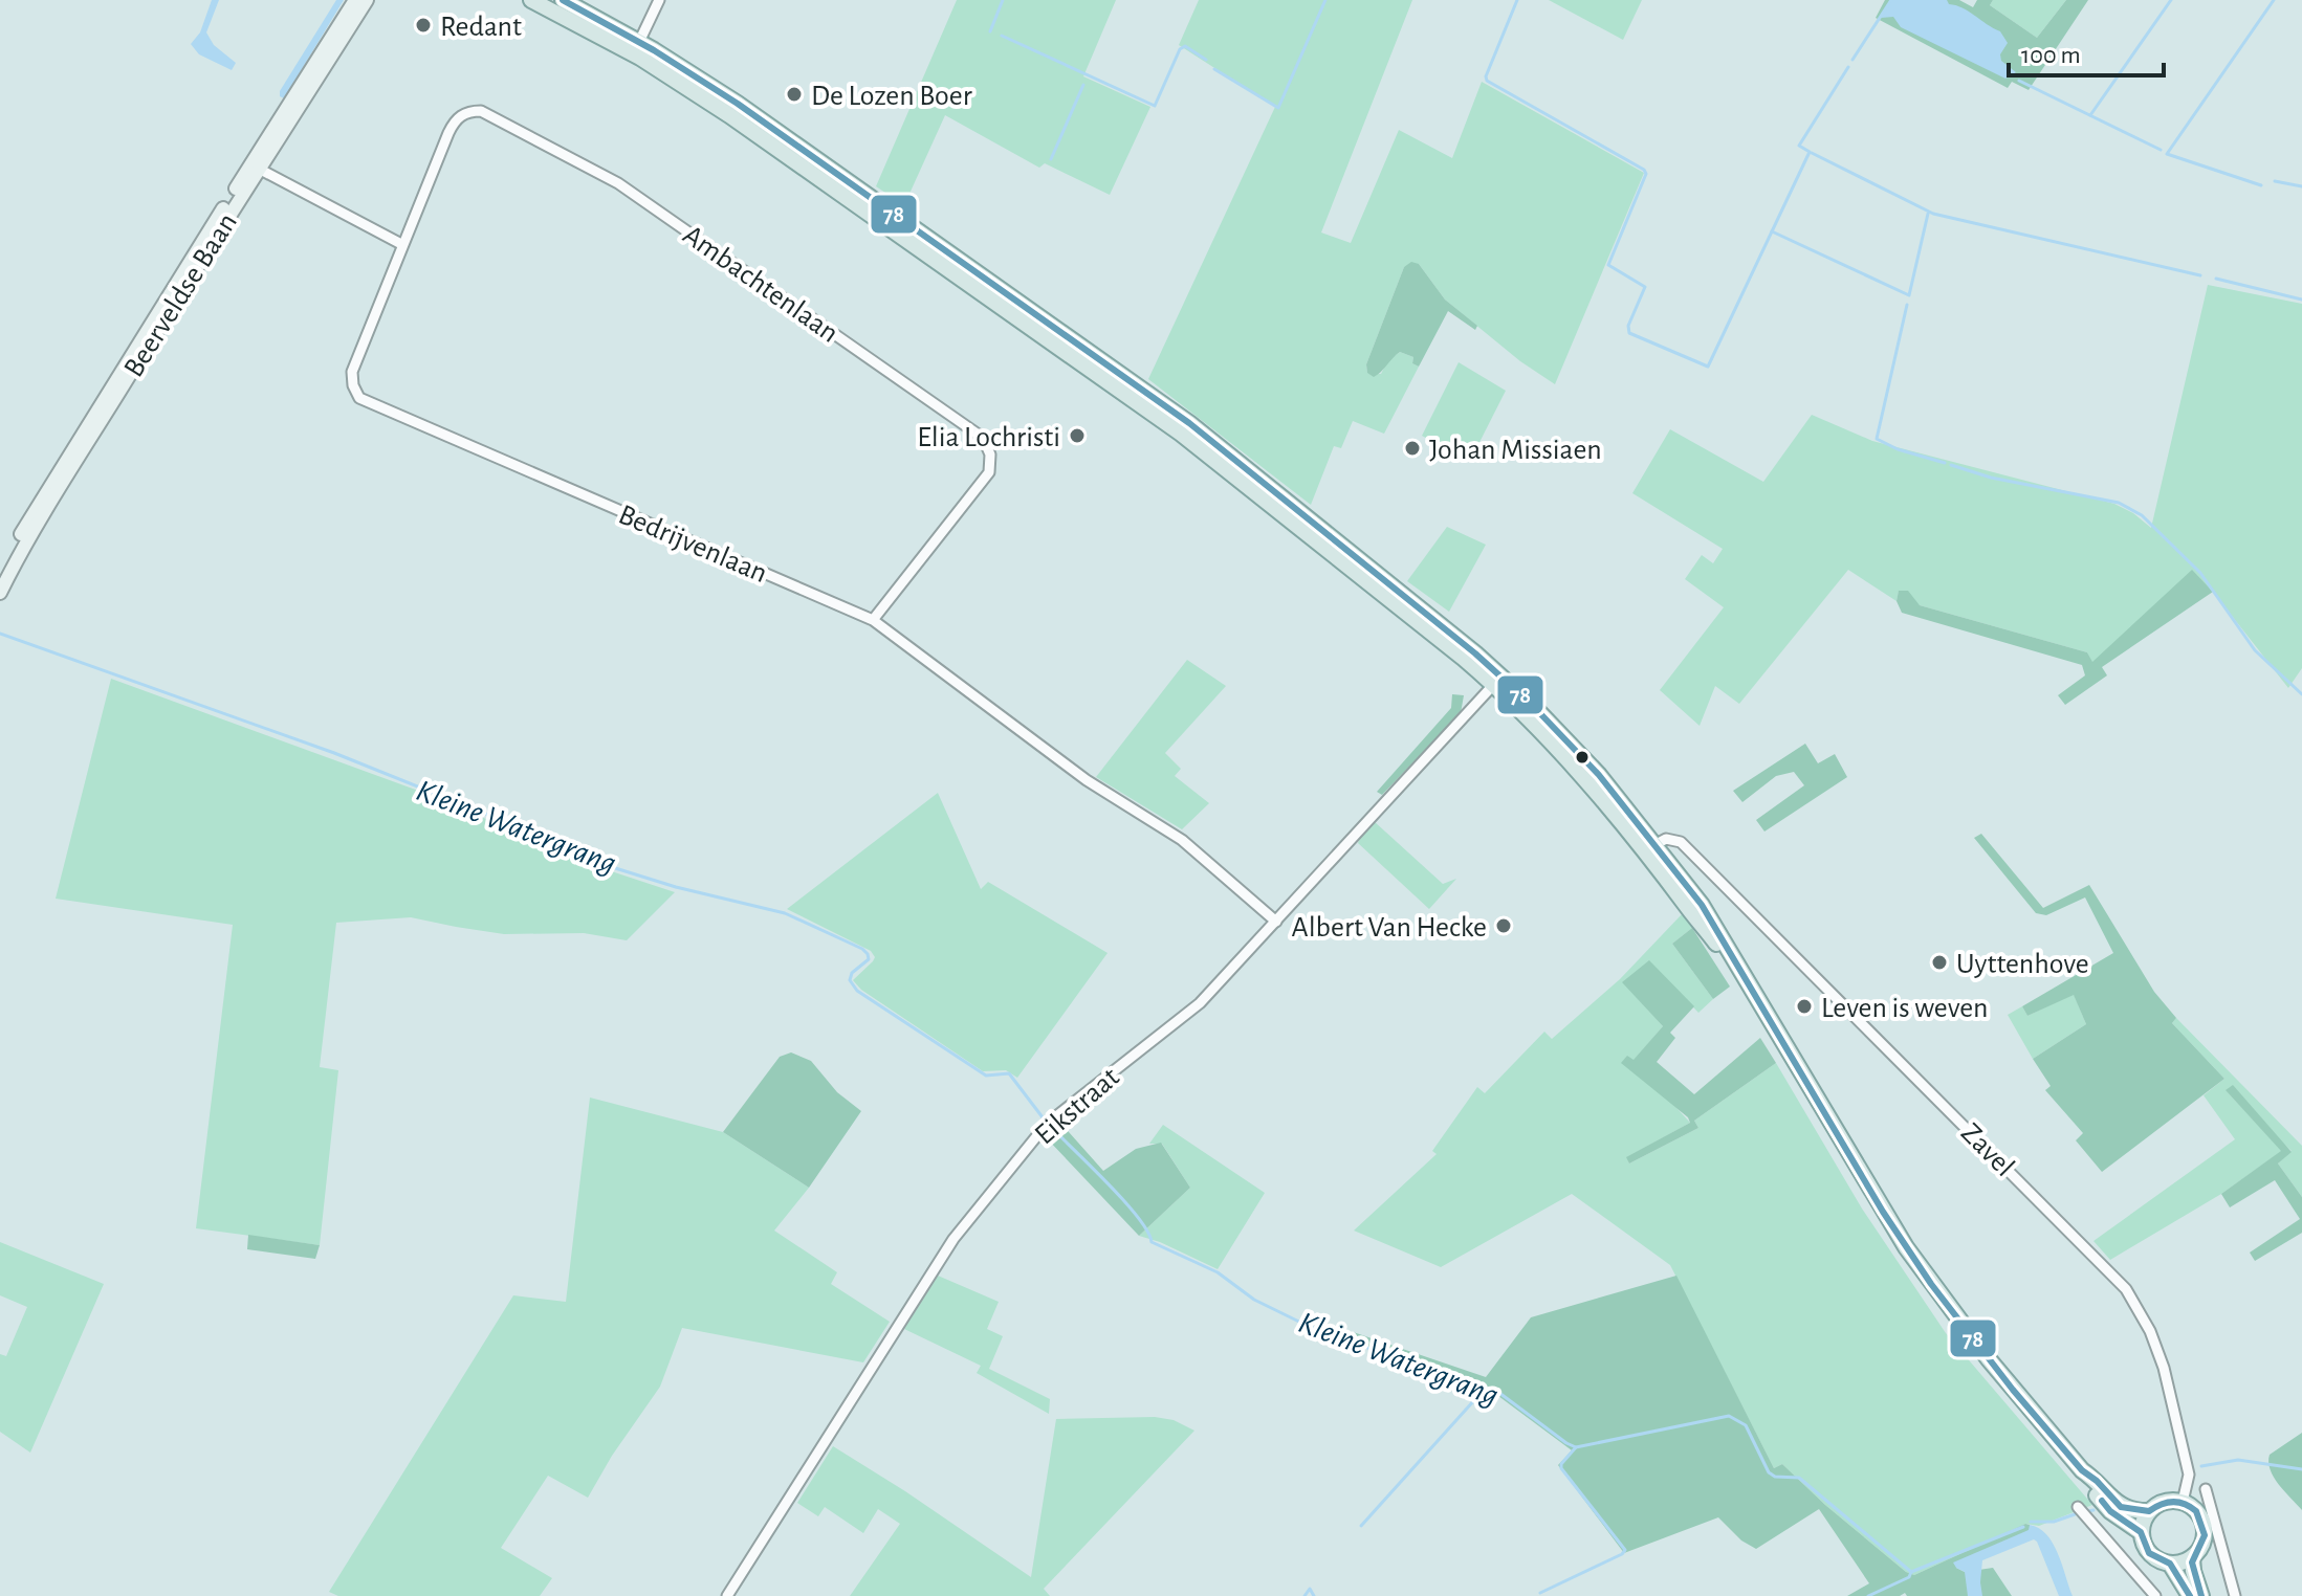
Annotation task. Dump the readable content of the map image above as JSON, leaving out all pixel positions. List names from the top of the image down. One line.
{"streets":{"main road":["Beerveldse Baan"],"street":["Ambachtenlaan","Bedrijvenlaan","Eikstraat","Zavel"]},"crossings":[["Ambachtenlaan","Bedrijvenlaan"],["Bedrijvenlaan","Eikstraat"]],"water":["Kleine Watergrang"],"places":["Redant","De Lozen Boer","Elia Lochristi","Johan Missiaen","Albert Van Hecke","Uyttenhove","Leven is weven"],"lines":["transit line 78"],"scale_bar":"100 m"}
